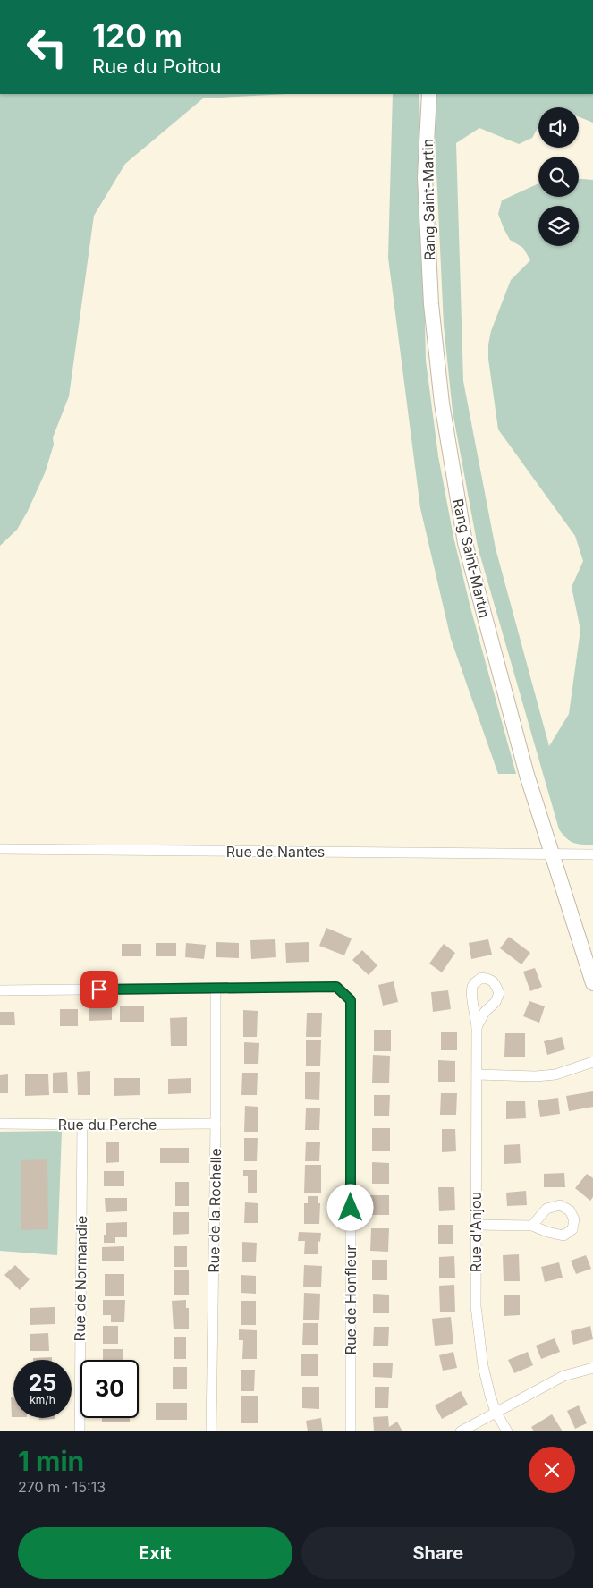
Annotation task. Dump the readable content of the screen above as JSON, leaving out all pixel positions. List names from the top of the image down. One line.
{"streets":{"street":["Rang Saint-Martin","Rue de Nantes","Rue du Perche","Rue de la Rochelle","Rue d'Anjou","Rue de Normandie","Rue de Honfleur"]},"crossings":[["Rang Saint-Martin","Rue de Nantes"],["Rue du Perche","Rue de la Rochelle"],["Rue du Perche","Rue de Normandie"],["Rue de la Rochelle","Rue de Honfleur"]],"page":{"turn":["120 m","Rue du Poitou"],"speed":"25 km/h","limit":"30","heading":["1 min","270 m · 15:13"],"buttons":["Exit","Share"]}}
